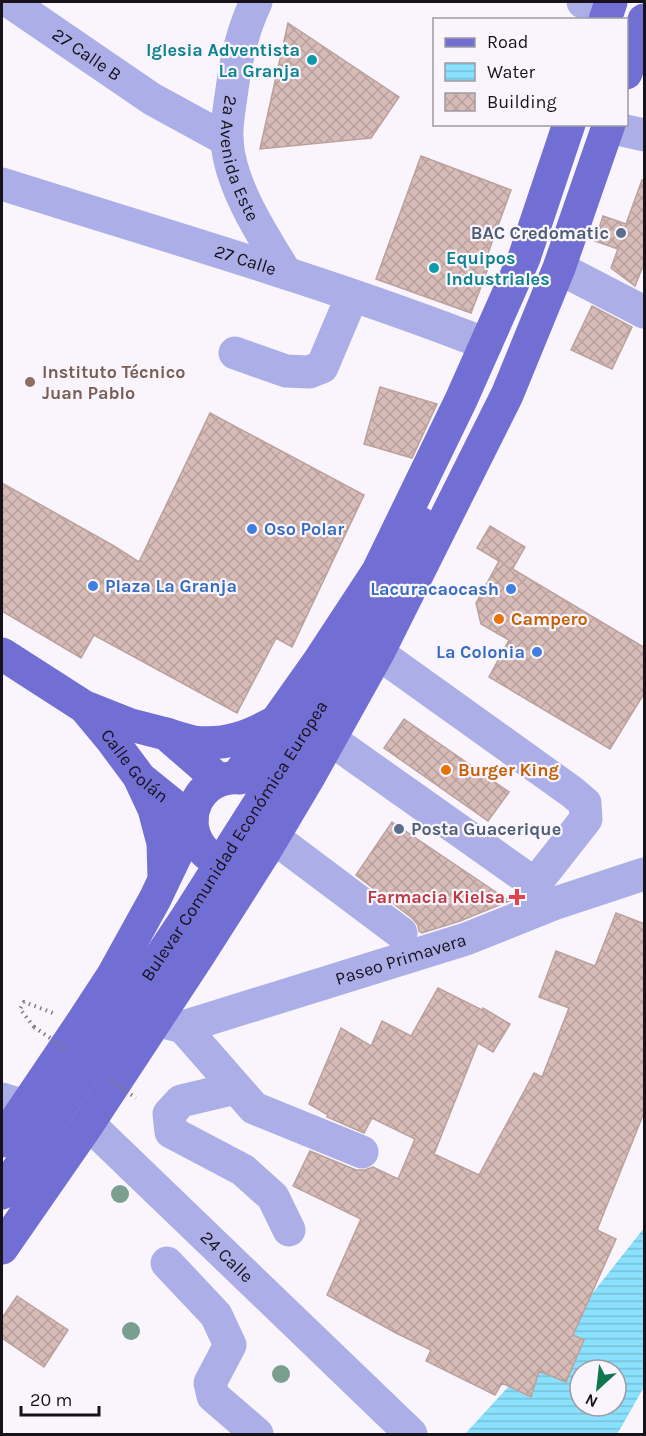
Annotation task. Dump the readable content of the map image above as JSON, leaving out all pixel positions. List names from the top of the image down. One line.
{"streets":{"main road":["Calle Golán","Bulevar Comunidad Económica Europea"],"street":["27 Calle B","2a Avenida Este","27 Calle","Paseo Primavera","24 Calle"]},"crossings":[["27 Calle B","2a Avenida Este"],["2a Avenida Este","27 Calle"],["27 Calle","Bulevar Comunidad Económica Europea"],["Calle Golán","Bulevar Comunidad Económica Europea"],["Bulevar Comunidad Económica Europea","Paseo Primavera"],["Bulevar Comunidad Económica Europea","24 Calle"]],"places":{"other":["Iglesia Adventista La Granja","BAC Credomatic","Equipos Industriales","Instituto Técnico Juan Pablo","Oso Polar","Plaza La Granja","Lacuracaocash","Campero","La Colonia","Burger King","Posta Guacerique"],"health":["Farmacia Kielsa"]},"legend":["Road","Water","Building"],"scale_bar":"20 m","north":"bottom left"}
